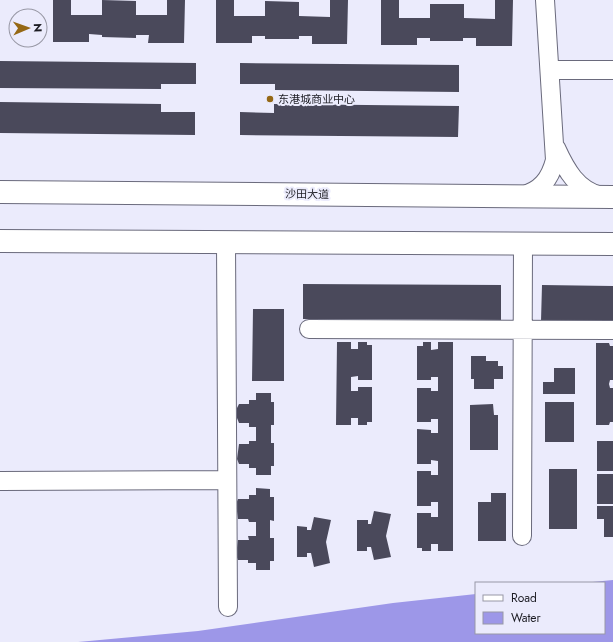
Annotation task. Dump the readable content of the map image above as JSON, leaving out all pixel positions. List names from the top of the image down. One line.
{"streets":{"main road":["沙田大道"]},"places":["东港城商业中心"],"legend":["Road","Water"],"north":"right"}
